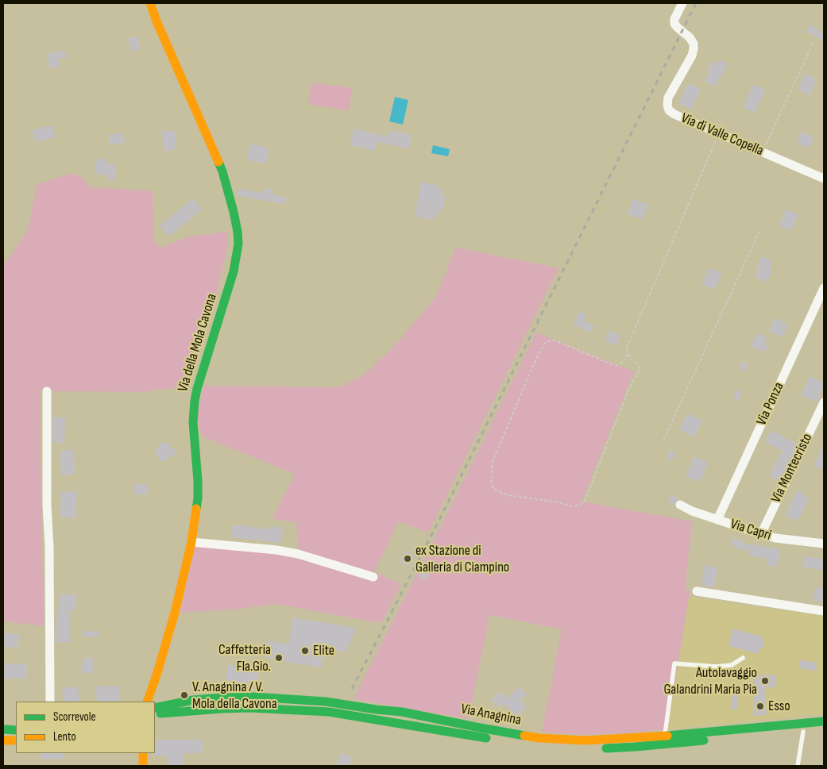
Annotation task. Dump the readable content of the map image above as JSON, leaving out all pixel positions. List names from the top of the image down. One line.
{"streets":{"main road":["Via della Mola Cavona","Via Anagnina"],"street":["Via di Valle Copella","Via Ponza","Via Montecristo","Via Capri"]},"crossings":[["Via Ponza","Via Capri"],["Via Montecristo","Via Capri"]],"places":["ex Stazione di Galleria di Ciampino","Elite","Caffetteria Fla.Gio.","Autolavaggio Galandrini Maria Pia","V. Anagnina / V. Mola della Cavona","Esso"],"legend":["Scorrevole","Lento"]}
